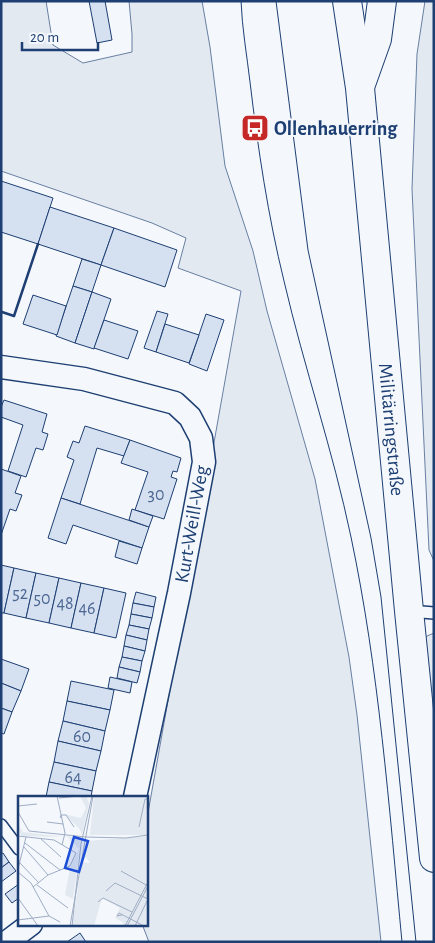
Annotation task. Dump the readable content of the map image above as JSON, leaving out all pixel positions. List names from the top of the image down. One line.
{"streets":{"main road":["Militärringstraße"],"street":["Kurt-Weill-Weg"]},"places":{"bus stop":["Ollenhauerring"]},"house_numbers":["30","52","50","48","46","60","64"],"scale_bar":"20 m"}
